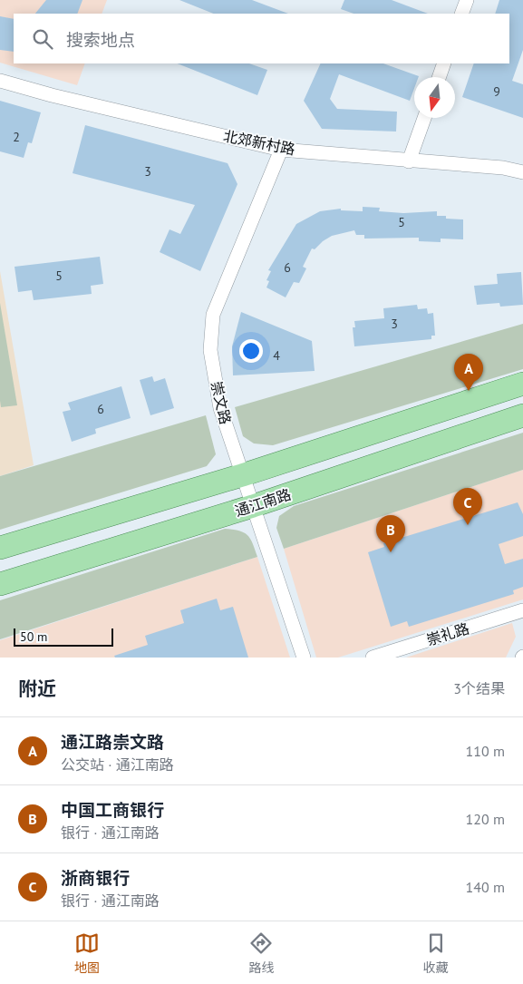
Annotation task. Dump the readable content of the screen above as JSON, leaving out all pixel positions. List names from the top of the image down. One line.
{"streets":{"main road":["通江南路"],"street":["北郊新村路","崇文路","崇礼路"]},"crossings":[["北郊新村路","崇文路"],["崇文路","通江南路"]],"house_numbers":["9","2","3","5","6","5","3","4","6"],"scale_bar":"50 m","north":"bottom","page":{"search":"搜索地点","pins":["A","C","B"],"scale":"50 m","heading":["附近","3个结果"],"list":[{"mark":"A","name":"通江路崇文路","note":"公交站 · 通江南路","value":"110 m"},{"mark":"B","name":"中国工商银行","note":"银行 · 通江南路","value":"120 m"},{"mark":"C","name":"浙商银行","note":"银行 · 通江南路","value":"140 m"}],"nav":["地图","路线","收藏"]}}
